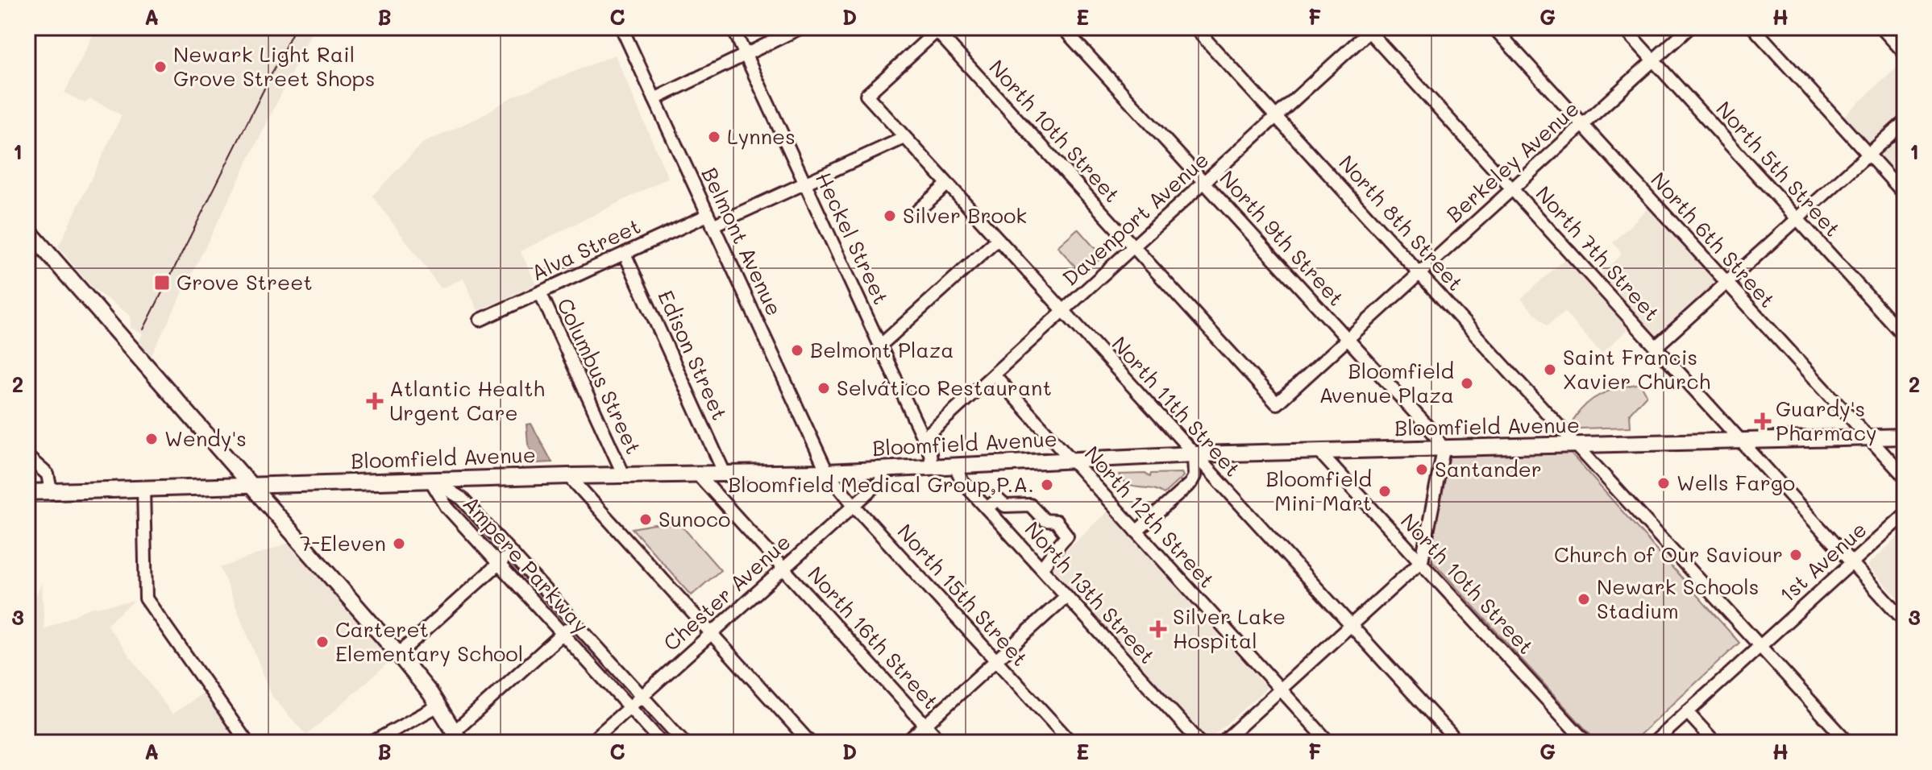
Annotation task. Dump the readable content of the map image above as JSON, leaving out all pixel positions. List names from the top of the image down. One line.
{"streets":{"main road":["Bloomfield Avenue"],"street":["North 10th Street","Berkeley Avenue","North 5th Street","Davenport Avenue","North 8th Street","Heckel Street","North 9th Street","North 6th Street","Belmont Avenue","Alva Street","North 7th Street","Edison Street","Columbus Street","North 11th Street","North 12th Street","1st Avenue","Ampere Parkway","Chester Avenue","North 13th Street","North 15th Street","North 16th Street"]},"crossings":[["North 10th Street","Berkeley Avenue"],["North 10th Street","Davenport Avenue"],["North 10th Street","North 11th Street"],["North 10th Street","Bloomfield Avenue"],["Berkeley Avenue","North 5th Street"],["Berkeley Avenue","North 8th Street"],["Berkeley Avenue","North 9th Street"],["Berkeley Avenue","North 6th Street"],["Berkeley Avenue","North 7th Street"],["Davenport Avenue","North 8th Street"],["Davenport Avenue","Heckel Street"],["Davenport Avenue","North 9th Street"],["Davenport Avenue","North 7th Street"],["Davenport Avenue","North 11th Street"],["Davenport Avenue","North 12th Street"],["North 8th Street","Bloomfield Avenue"],["North 8th Street","1st Avenue"],["Heckel Street","Alva Street"],["Heckel Street","Bloomfield Avenue"],["North 9th Street","Bloomfield Avenue"],["North 6th Street","Bloomfield Avenue"],["Belmont Avenue","Alva Street"],["Belmont Avenue","Bloomfield Avenue"],["Belmont Avenue","North 15th Street"],["Alva Street","Edison Street"],["Alva Street","Columbus Street"],["Alva Street","North 11th Street"],["North 7th Street","Bloomfield Avenue"],["North 7th Street","1st Avenue"],["Edison Street","Bloomfield Avenue"],["Columbus Street","Bloomfield Avenue"],["North 11th Street","Bloomfield Avenue"],["Bloomfield Avenue","North 12th Street"],["Bloomfield Avenue","Ampere Parkway"],["Bloomfield Avenue","Chester Avenue"],["Bloomfield Avenue","North 13th Street"],["Bloomfield Avenue","North 15th Street"],["Bloomfield Avenue","North 16th Street"],["Ampere Parkway","Chester Avenue"],["Chester Avenue","North 15th Street"],["Chester Avenue","North 16th Street"]],"places":{"other":["Newark Light Rail Grove Street Shops","Lynnes","Silver Brook","Belmont Plaza","Saint Francis Xavier Church","Bloomfield Avenue Plaza","Selvático Restaurant","Wendy's","Santander","Wells Fargo","Bloomfield Medical Group,P.A.","Bloomfield Mini Mart","Sunoco","7-Eleven","Church of Our Saviour","Newark Schools Stadium","Carteret Elementary School"],"transit":["Grove Street"],"health":["Atlantic Health Urgent Care","Guardy's Pharmacy","Silver Lake Hospital"]},"grid":{"columns":["A","B","C","D","E","F","G","H"],"rows":["1","2","3"]}}
